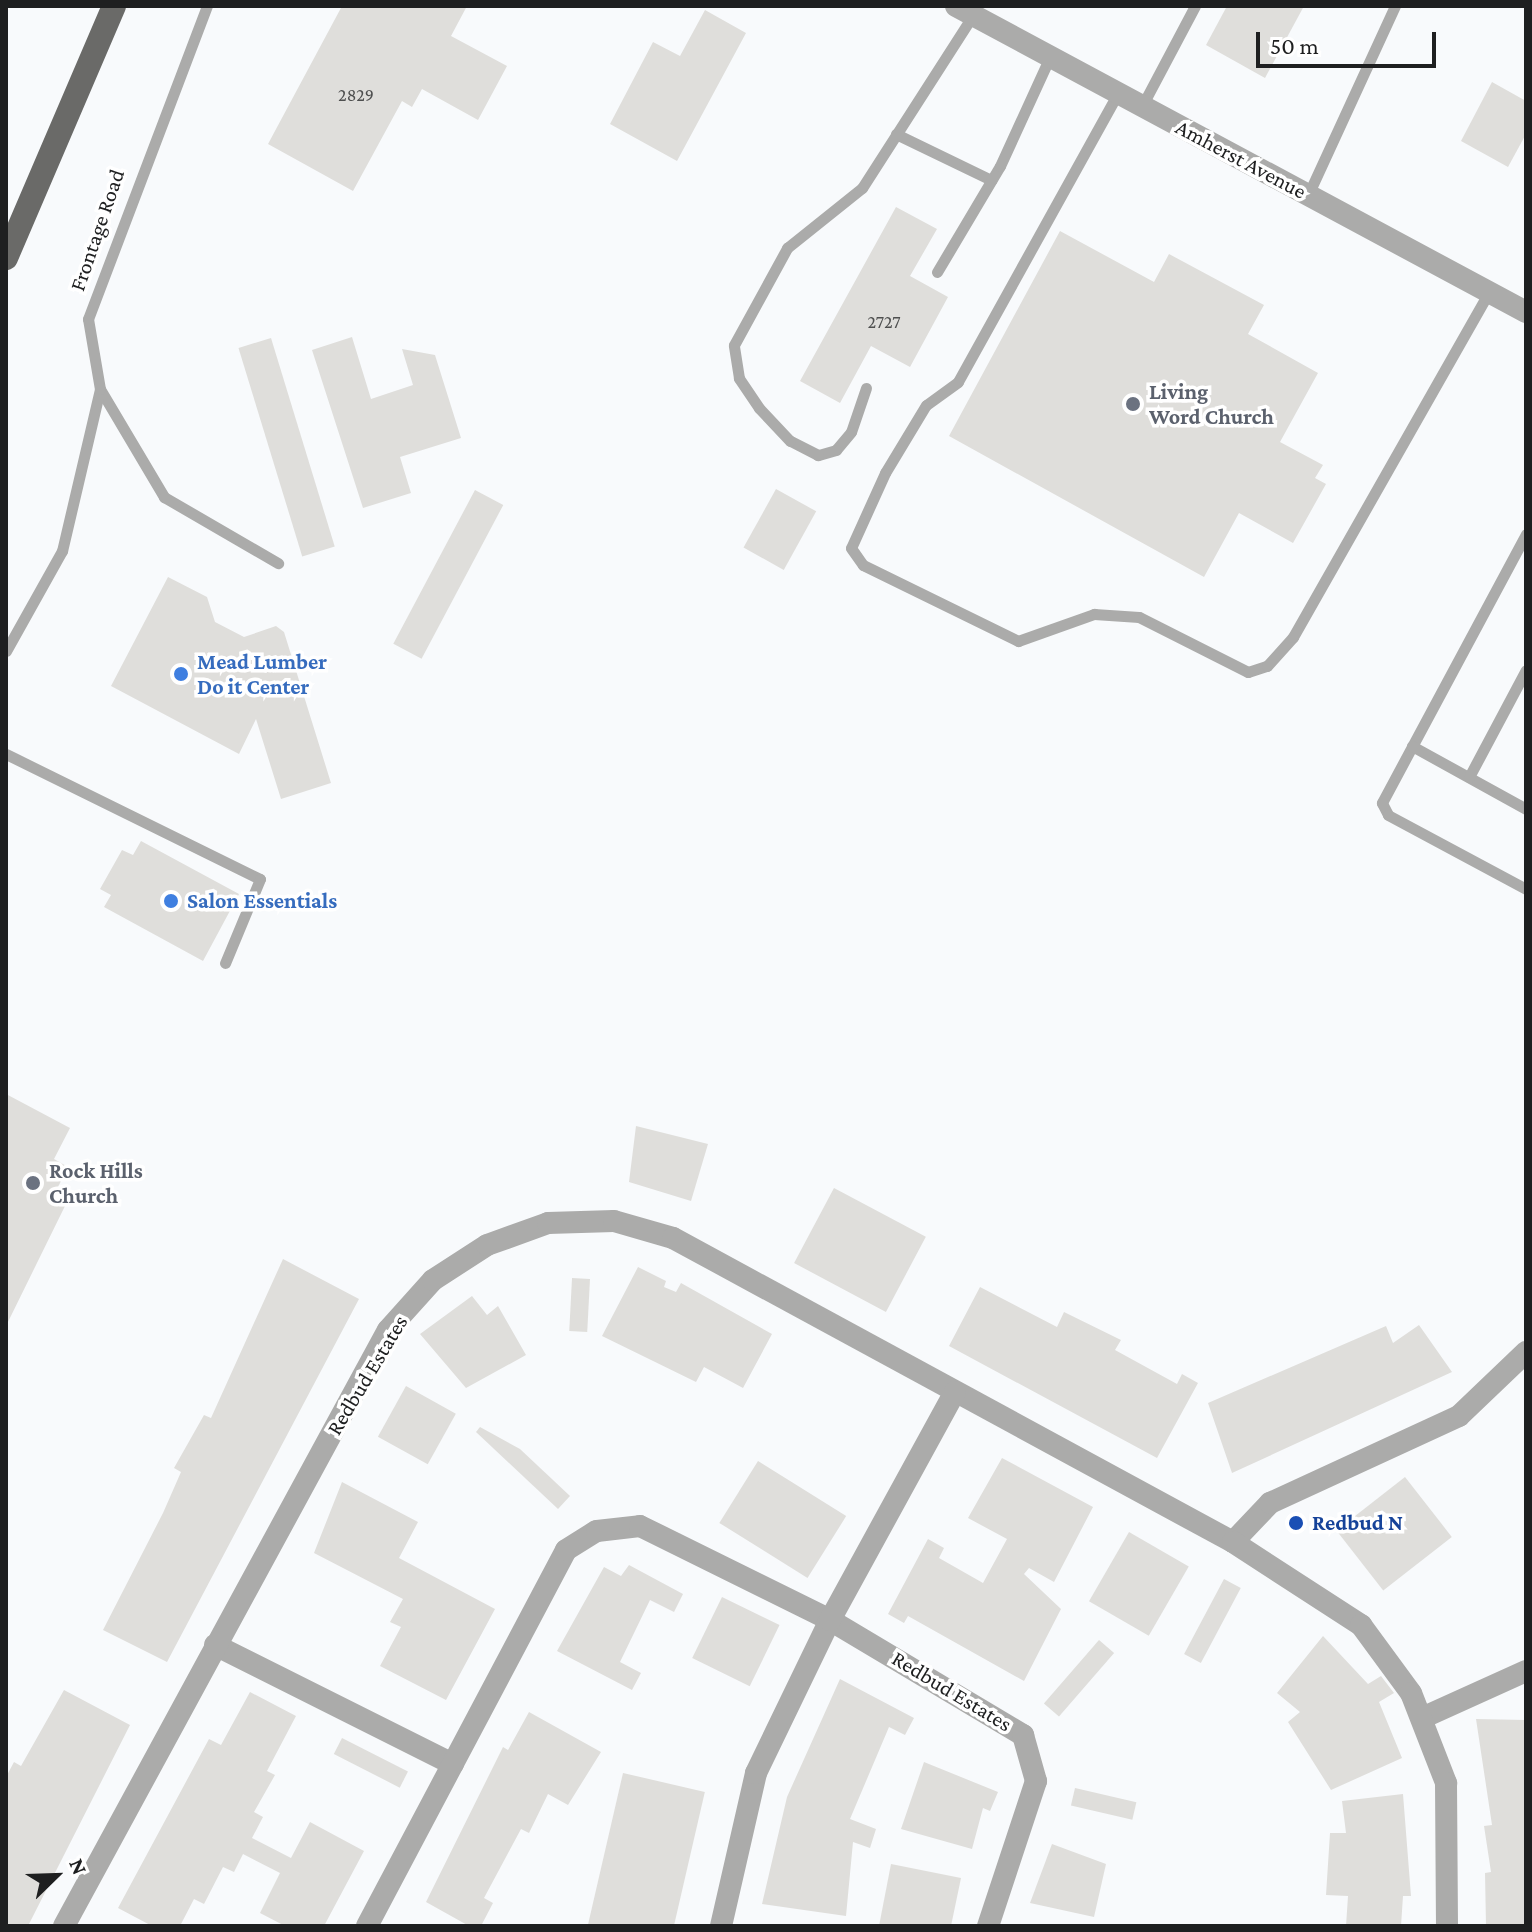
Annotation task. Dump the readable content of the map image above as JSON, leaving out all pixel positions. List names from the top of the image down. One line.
{"streets":{"street":["Amherst Avenue","Redbud Estates"],"lane":["Frontage Road"]},"places":["Living Word Church","Mead Lumber Do it Center","Salon Essentials","Rock Hills Church","Redbud N"],"house_numbers":["2829","2727"],"scale_bar":"50 m","north":"top right"}
